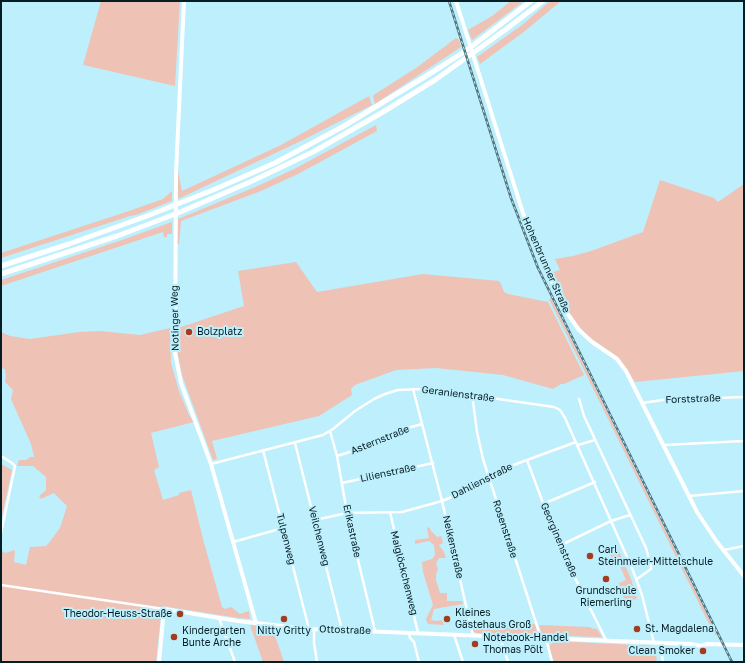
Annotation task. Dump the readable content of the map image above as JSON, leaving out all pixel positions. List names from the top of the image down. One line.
{"streets":{"street":["Hohenbrunner Straße","Notinger Weg","Geranienstraße","Forststraße","Asternstraße","Lilienstraße","Dahlienstraße","Rosenstraße","Erikastraße","Veilchenweg","Tulpenweg","Georginenstraße","Nelkenstraße","Maiglöckchenweg","Ottostraße"]},"crossings":[["Hohenbrunner Straße","Forststraße"],["Notinger Weg","Geranienstraße"],["Notinger Weg","Ottostraße"],["Geranienstraße","Dahlienstraße"],["Geranienstraße","Rosenstraße"],["Geranienstraße","Erikastraße"],["Geranienstraße","Veilchenweg"],["Geranienstraße","Tulpenweg"],["Geranienstraße","Nelkenstraße"],["Asternstraße","Erikastraße"],["Asternstraße","Nelkenstraße"],["Lilienstraße","Erikastraße"],["Lilienstraße","Nelkenstraße"],["Dahlienstraße","Rosenstraße"],["Dahlienstraße","Erikastraße"],["Dahlienstraße","Veilchenweg"],["Dahlienstraße","Georginenstraße"],["Dahlienstraße","Nelkenstraße"],["Dahlienstraße","Maiglöckchenweg"],["Rosenstraße","Ottostraße"],["Erikastraße","Ottostraße"],["Veilchenweg","Ottostraße"],["Tulpenweg","Ottostraße"],["Georginenstraße","Ottostraße"],["Nelkenstraße","Ottostraße"],["Maiglöckchenweg","Ottostraße"]],"places":["Bolzplatz","Carl Steinmeier-Mittelschule","Grundschule Riemerling","Theodor-Heuss-Straße","Nitty Gritty","Kleines Gästehaus Groß","St. Magdalena","Kindergarten Bunte Arche","Notebook-Handel Thomas Pölt","Clean Smoker"]}
